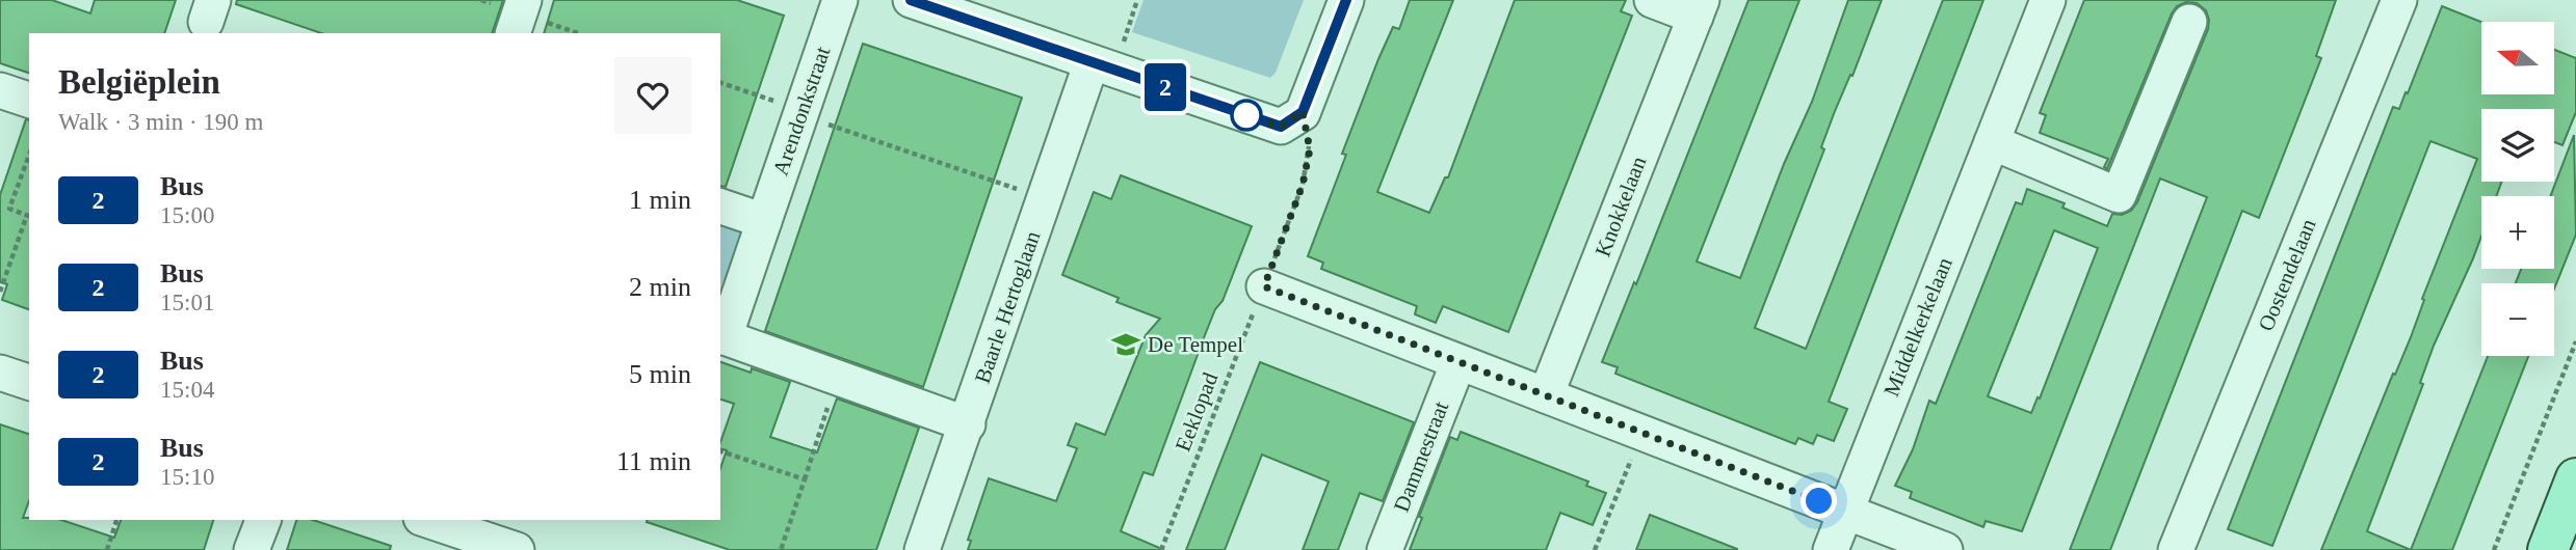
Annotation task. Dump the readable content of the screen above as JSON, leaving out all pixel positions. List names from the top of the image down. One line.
{"streets":{"street":["Arendonkstraat","Knokkelaan","Oostendelaan","Baarle Hertoglaan","Middelkerkelaan","Dammestraat"],"path":["Eeklopad"]},"places":{"school or university":["De Tempel"]},"lines":["bus line 2"],"north":"left","page":{"on_map":"2","map_buttons":["+","−"],"heading":["Belgiëplein","Walk · 3 min · 190 m"],"list":[{"mark":"2","name":"Bus","note":"15:00","value":"1 min"},{"mark":"2","name":"Bus","note":"15:01","value":"2 min"},{"mark":"2","name":"Bus","note":"15:04","value":"5 min"},{"mark":"2","name":"Bus","note":"15:10","value":"11 min"}]}}
